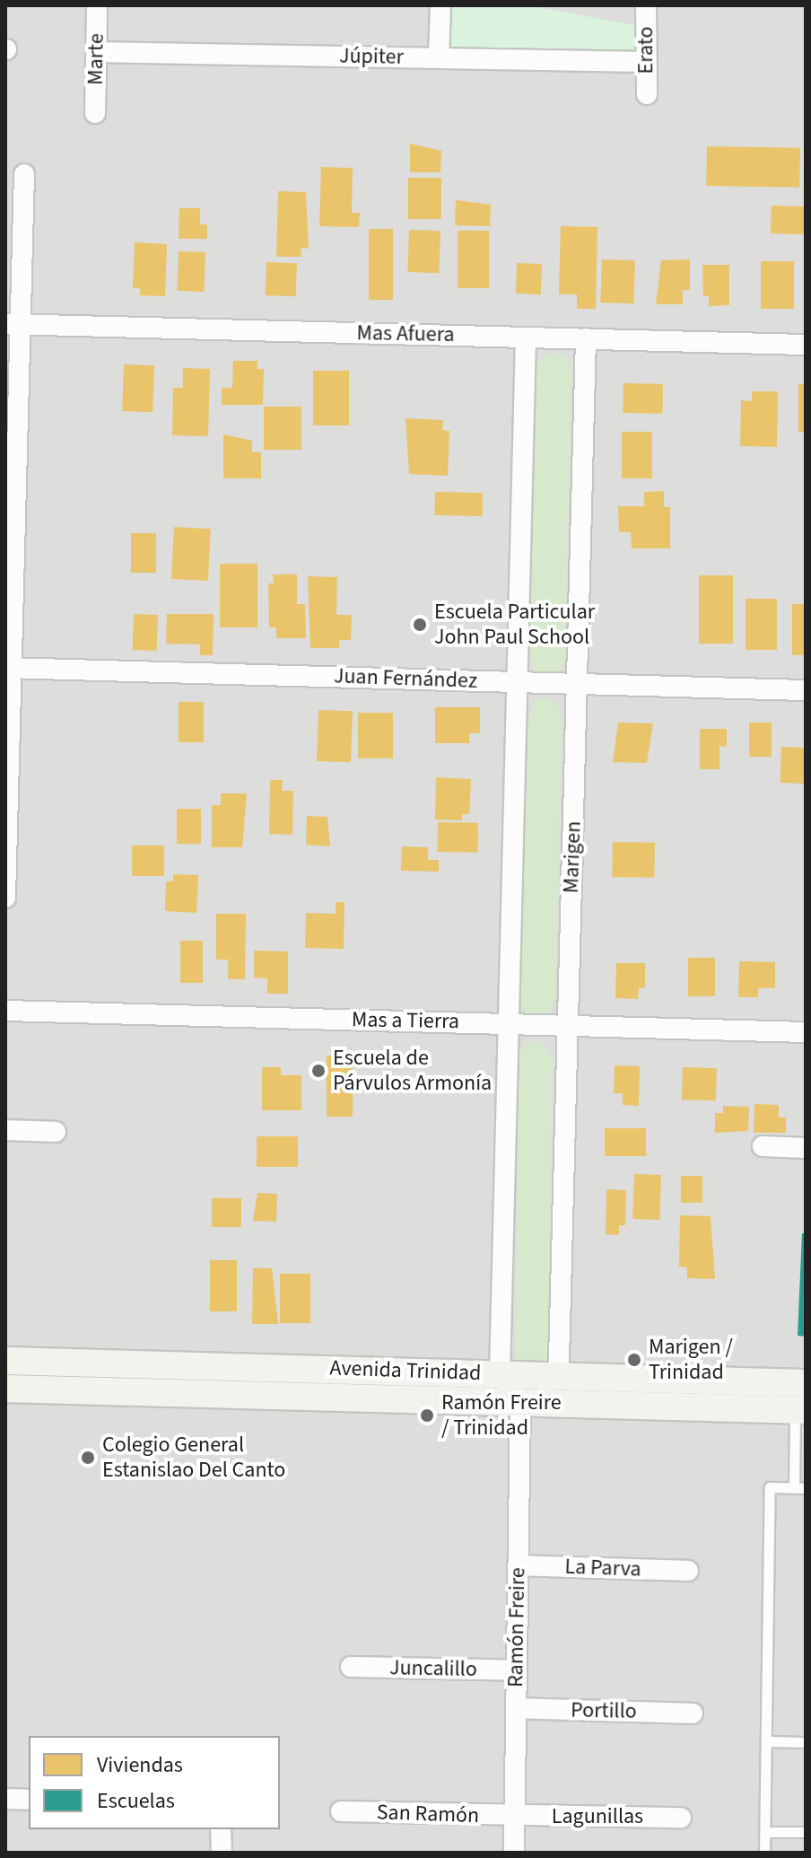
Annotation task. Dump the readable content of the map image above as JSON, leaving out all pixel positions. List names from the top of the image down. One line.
{"streets":{"main road":["Avenida Trinidad"],"street":["Erato","Júpiter","Marte","Mas Afuera","Juan Fernández","Marigen","Mas a Tierra","La Parva","Ramón Freire","Juncalillo","Portillo","San Ramón","Lagunillas"]},"crossings":[["Erato","Júpiter"],["Júpiter","Marte"],["Mas Afuera","Marigen"],["Juan Fernández","Marigen"],["Marigen","Mas a Tierra"],["Marigen","Avenida Trinidad"],["Avenida Trinidad","Ramón Freire"],["La Parva","Ramón Freire"],["Ramón Freire","Juncalillo"],["Ramón Freire","Portillo"],["Ramón Freire","San Ramón"],["Ramón Freire","Lagunillas"],["San Ramón","Lagunillas"]],"places":["Escuela Particular John Paul School","Escuela de Párvulos Armonía","Marigen / Trinidad","Ramón Freire / Trinidad","Colegio General Estanislao Del Canto"],"legend":["Viviendas","Escuelas"]}
